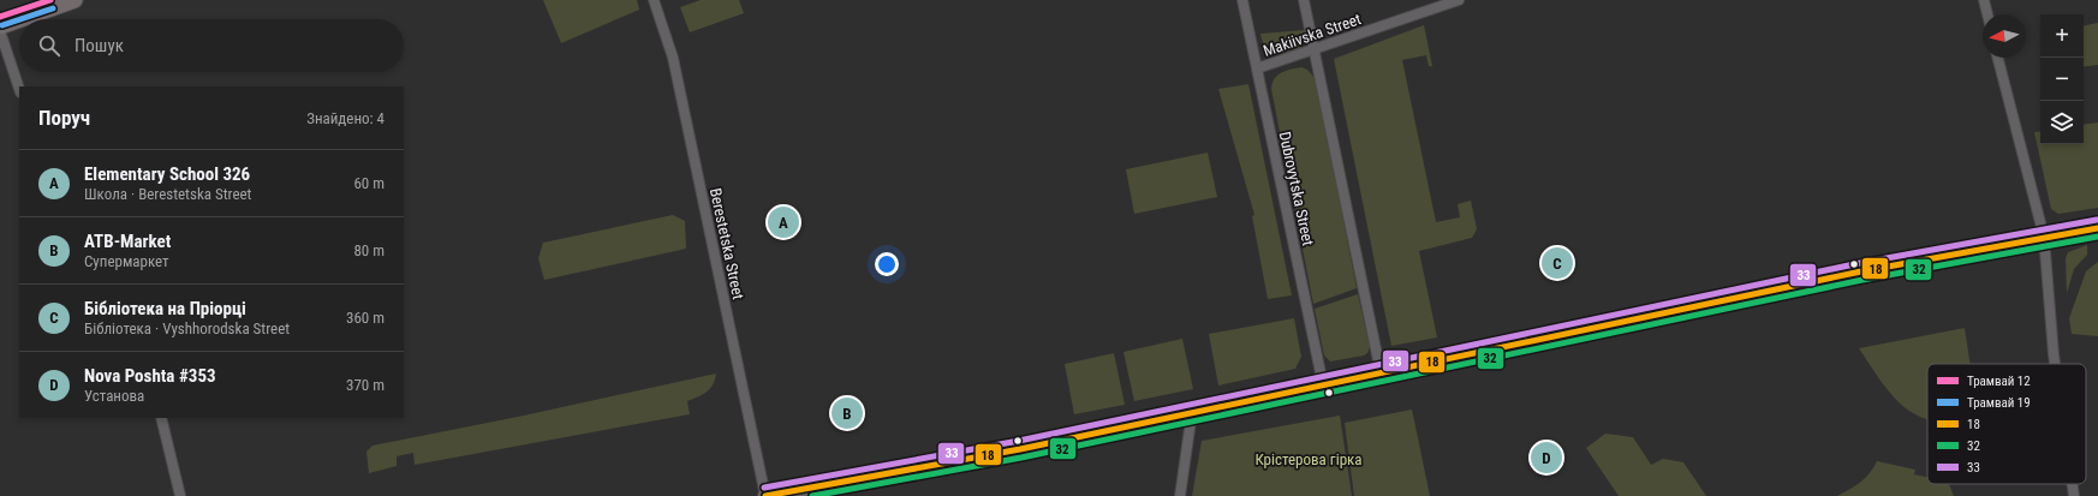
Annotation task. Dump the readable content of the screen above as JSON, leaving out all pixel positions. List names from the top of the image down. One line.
{"streets":{"street":["Makiivska Street","Dubrovytska Street","Berestetska Street"]},"crossings":[["Makiivska Street","Dubrovytska Street"]],"parks":["Крістерова гірка"],"lines":["tram line 12","tram line 19","transit line 33","transit line 18","transit line 32"],"legend":["Трамвай 12","Трамвай 19","18","32","33"],"north":"left","page":{"map_buttons":["+","−"],"search":"Пошук","heading":["Поруч","Знайдено: 4"],"list":[{"mark":"A","name":"Elementary School 326","note":"Школа · Berestetska Street","value":"60 m"},{"mark":"B","name":"ATB-Market","note":"Супермаркет","value":"80 m"},{"mark":"C","name":"Бібліотека на Пріорці","note":"Бібліотека · Vyshhorodska Street","value":"360 m"},{"mark":"D","name":"Nova Poshta #353","note":"Установа","value":"370 m"}],"pins":["A","C","B","D"]}}
